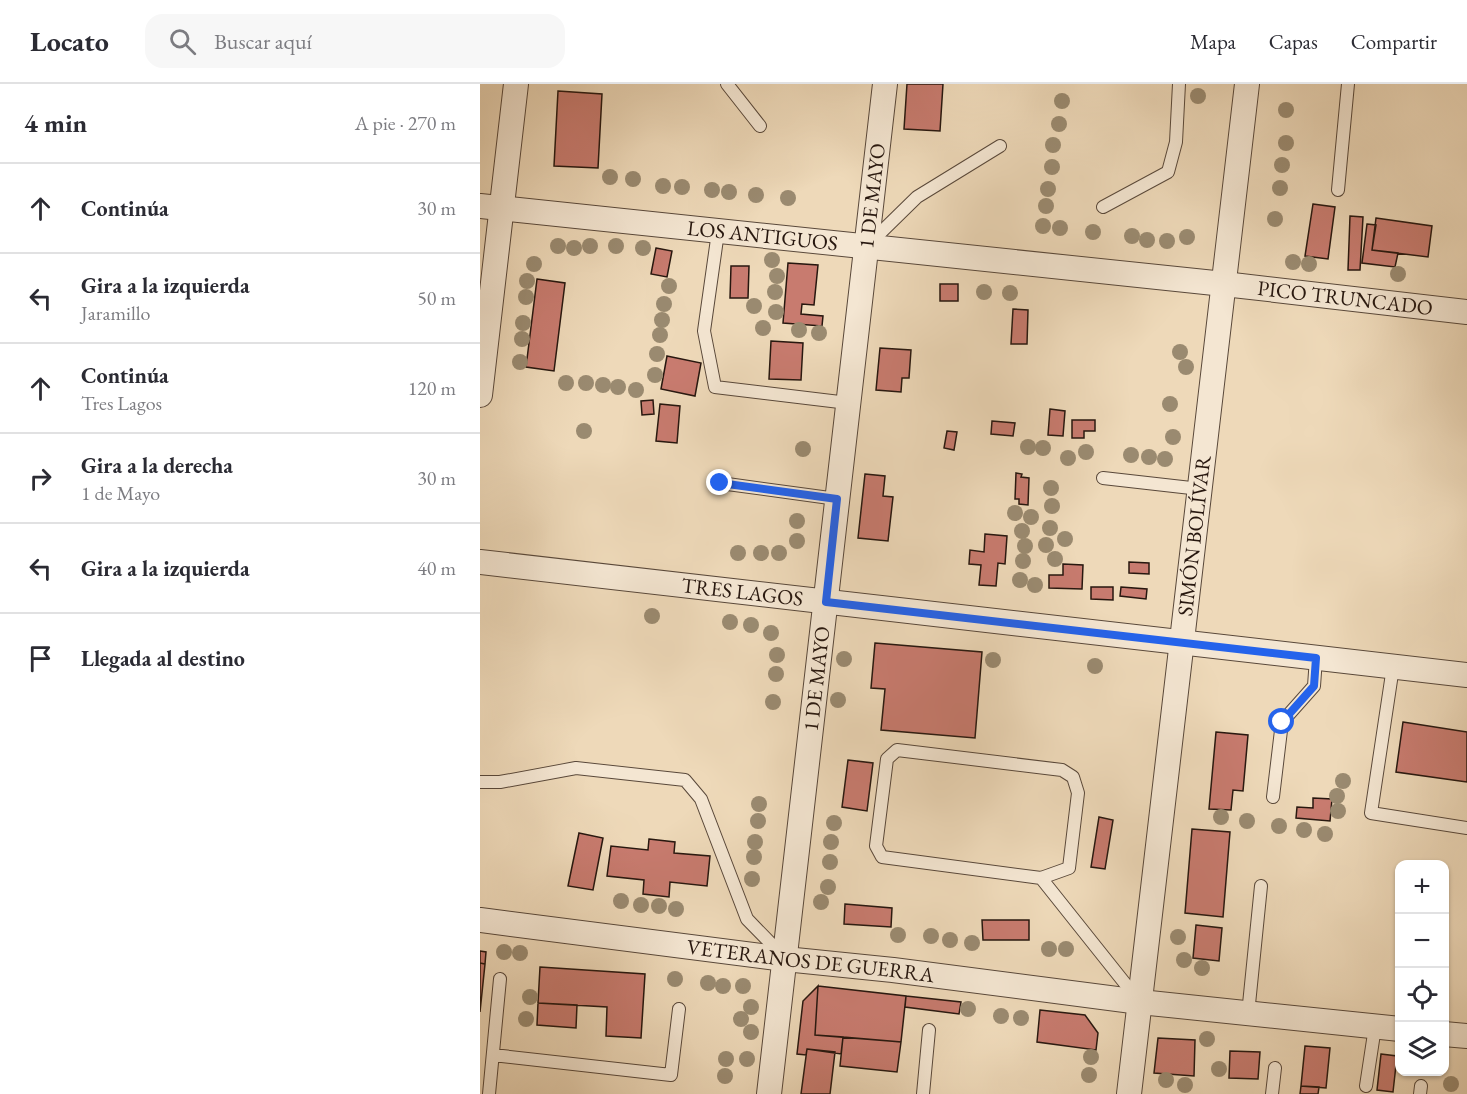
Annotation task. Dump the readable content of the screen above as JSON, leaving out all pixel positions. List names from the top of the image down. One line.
{"streets":{"street":["1 DE MAYO","LOS ANTIGUOS","PICO TRUNCADO","SIMÓN BOLÍVAR","TRES LAGOS","VETERANOS DE GUERRA"]},"crossings":[["1 DE MAYO","LOS ANTIGUOS"],["1 DE MAYO","TRES LAGOS"],["1 DE MAYO","VETERANOS DE GUERRA"],["LOS ANTIGUOS","PICO TRUNCADO"],["LOS ANTIGUOS","SIMÓN BOLÍVAR"],["PICO TRUNCADO","SIMÓN BOLÍVAR"],["SIMÓN BOLÍVAR","TRES LAGOS"],["SIMÓN BOLÍVAR","VETERANOS DE GUERRA"]],"page":{"header":"Locato","search":"Buscar aquí","nav":["Mapa","Capas","Compartir"],"heading":["4 min","A pie · 270 m"],"list":[["Continúa","30 m"],["Gira a la izquierda","Jaramillo","50 m"],["Continúa","Tres Lagos","120 m"],["Gira a la derecha","1 de Mayo","30 m"],["Gira a la izquierda","40 m"],"Llegada al destino"],"map_buttons":["+","−"]}}
